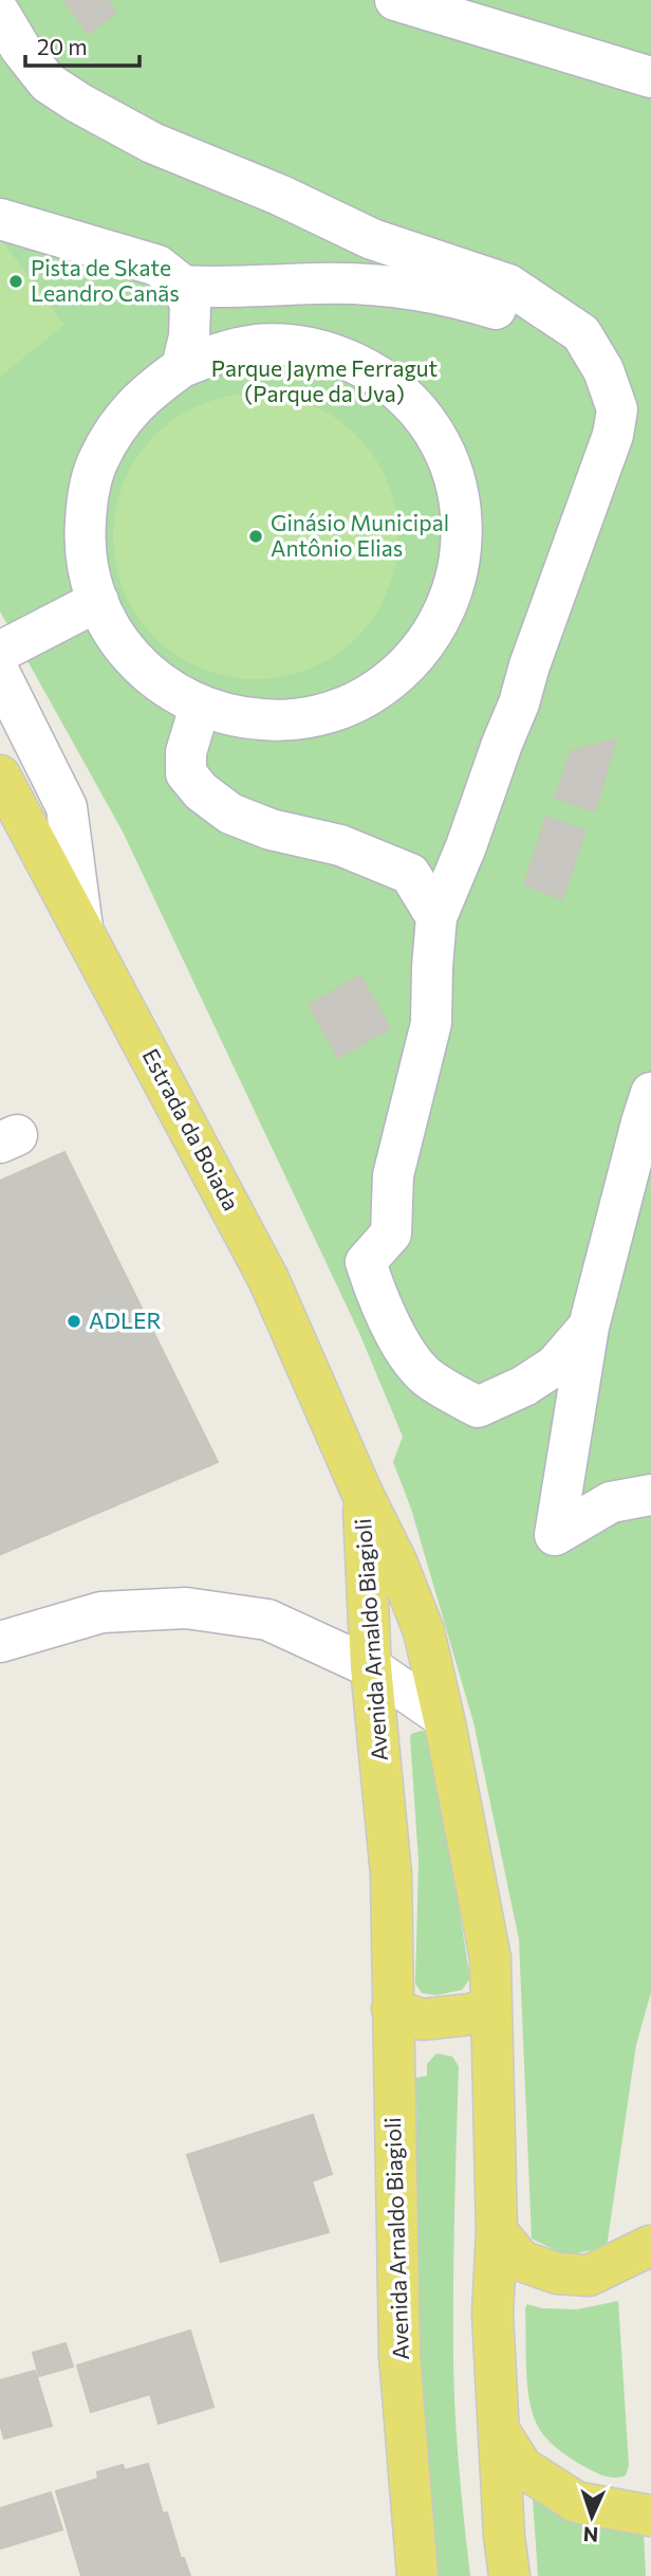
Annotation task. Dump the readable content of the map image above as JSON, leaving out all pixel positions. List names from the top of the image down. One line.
{"streets":{"main road":["Estrada da Boiada","Avenida Arnaldo Biagioli"]},"crossings":[["Estrada da Boiada","Avenida Arnaldo Biagioli"]],"parks":["Parque Jayme Ferragut (Parque da Uva)"],"places":["Pista de Skate Leandro Canãs","Ginásio Municipal Antônio Elias","ADLER"],"scale_bar":"20 m","north":"bottom"}
